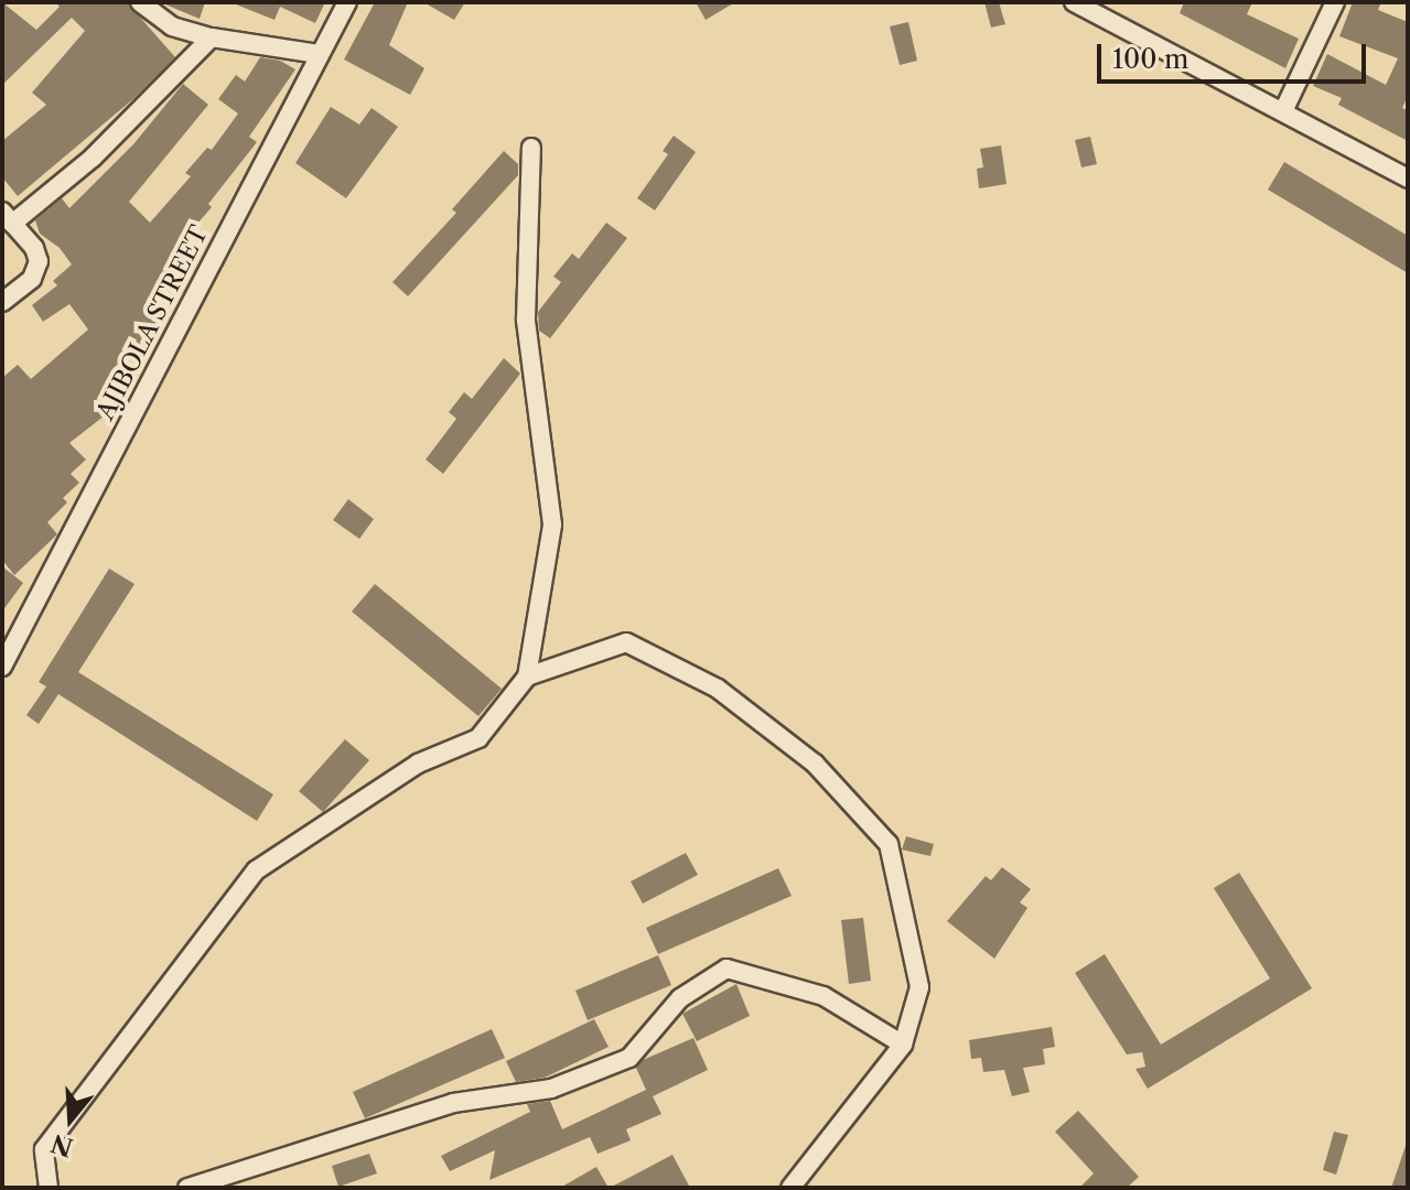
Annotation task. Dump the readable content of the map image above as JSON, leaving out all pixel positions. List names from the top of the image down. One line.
{"streets":{"street":["AJIBOLA STREET"]},"scale_bar":"100 m","north":"bottom"}
